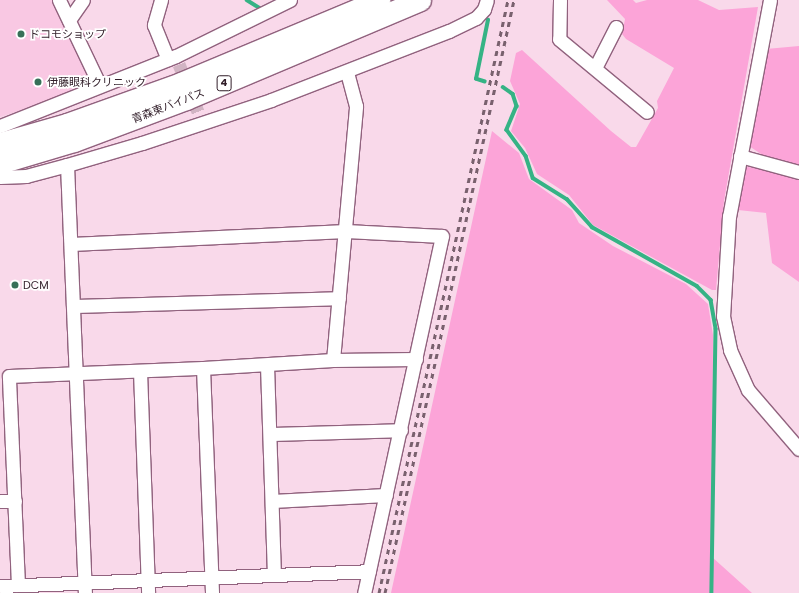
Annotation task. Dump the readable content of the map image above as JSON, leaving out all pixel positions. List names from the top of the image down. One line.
{"streets":{"highway":["4","青森東バイパス"]},"places":["ドコモショップ","伊藤眼科クリニック","DCM"]}
